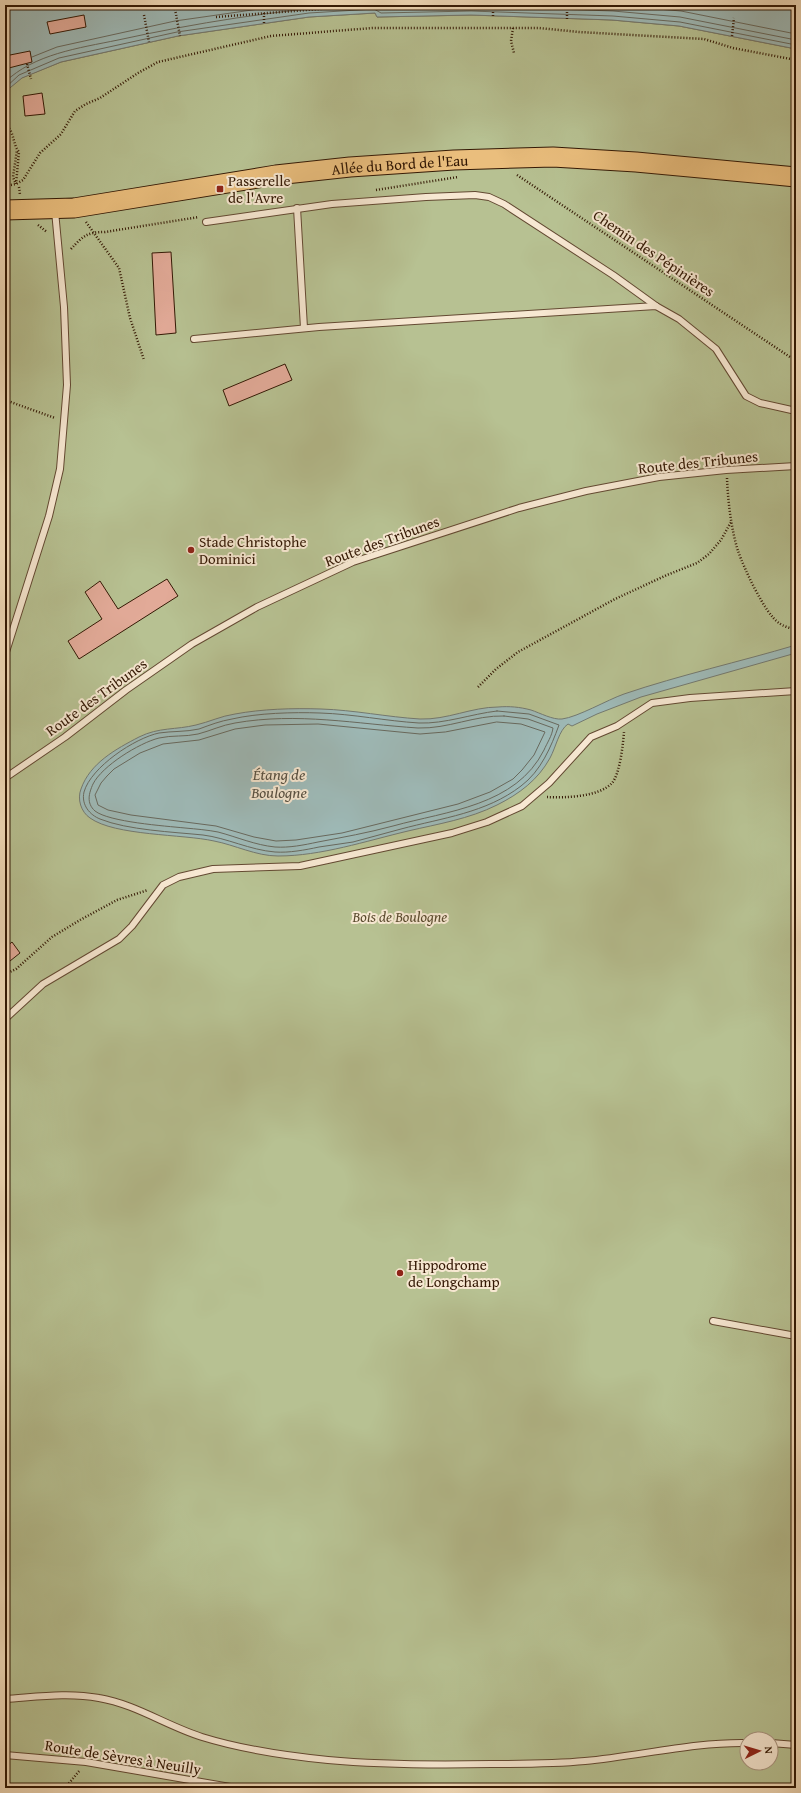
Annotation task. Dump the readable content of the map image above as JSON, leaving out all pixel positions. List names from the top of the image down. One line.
{"streets":{"main road":["Allée du Bord de l'Eau"],"lane":["Route des Tribunes","Route de Sèvres à Neuilly"],"path":["Chemin des Pépinières"]},"crossings":[["Allée du Bord de l'Eau","Chemin des Pépinières"]],"water":["Étang de Boulogne"],"parks":["Bois de Boulogne"],"places":{"transit":["Passerelle de l'Avre"],"other":["Stade Christophe Dominici","Hippodrome de Longchamp"]},"north":"right"}
